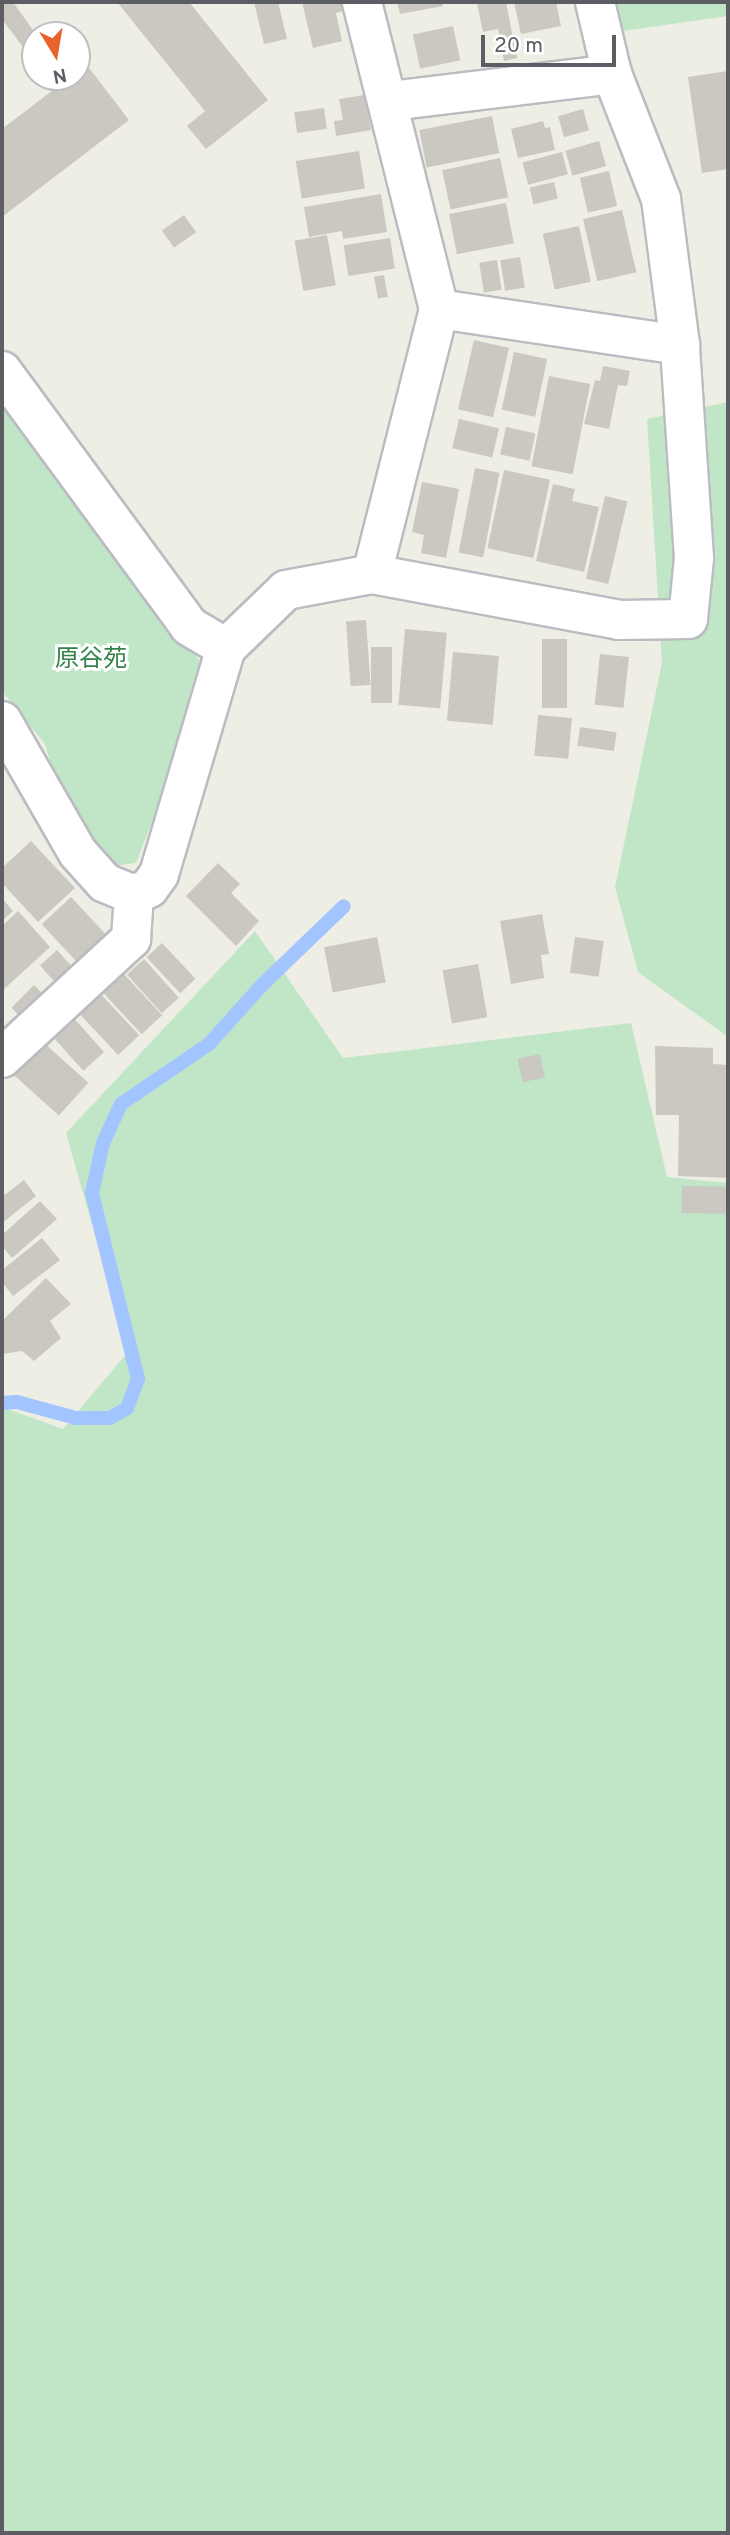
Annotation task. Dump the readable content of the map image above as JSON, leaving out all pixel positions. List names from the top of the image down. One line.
{"parks":["原谷苑"],"scale_bar":"20 m","north":"bottom"}
